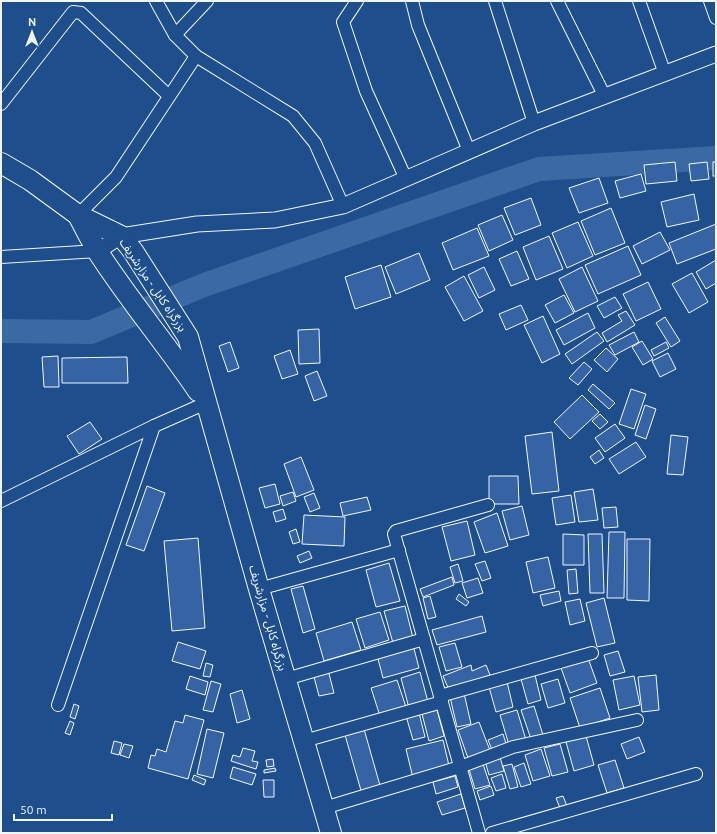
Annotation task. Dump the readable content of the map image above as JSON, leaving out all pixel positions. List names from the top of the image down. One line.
{"streets":{"highway":["بزرگراه کابل - مزارشریف"]},"scale_bar":"50 m","north":"top"}
